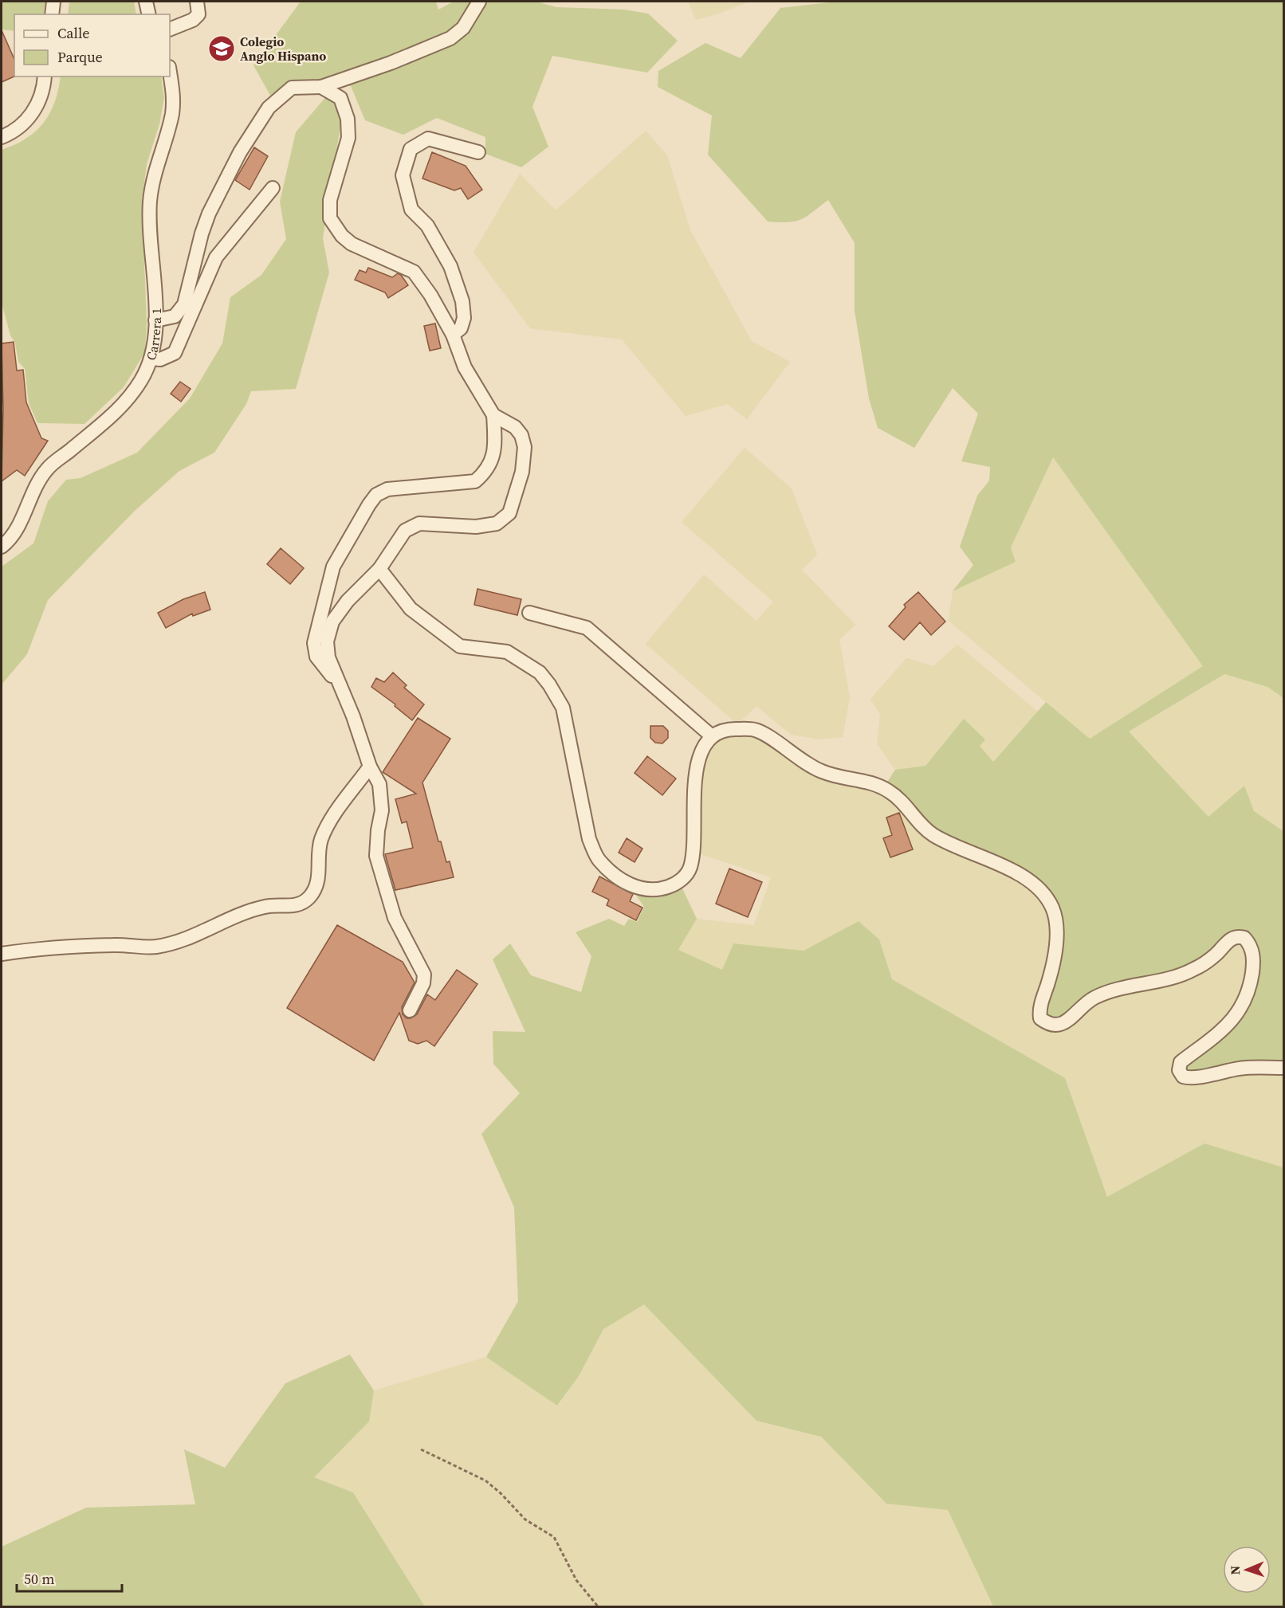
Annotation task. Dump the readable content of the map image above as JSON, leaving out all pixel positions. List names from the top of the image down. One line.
{"streets":{"street":["Carrera 1"]},"places":{"school or university":["Colegio Anglo Hispano"]},"legend":["Calle","Parque"],"scale_bar":"50 m","north":"left"}
